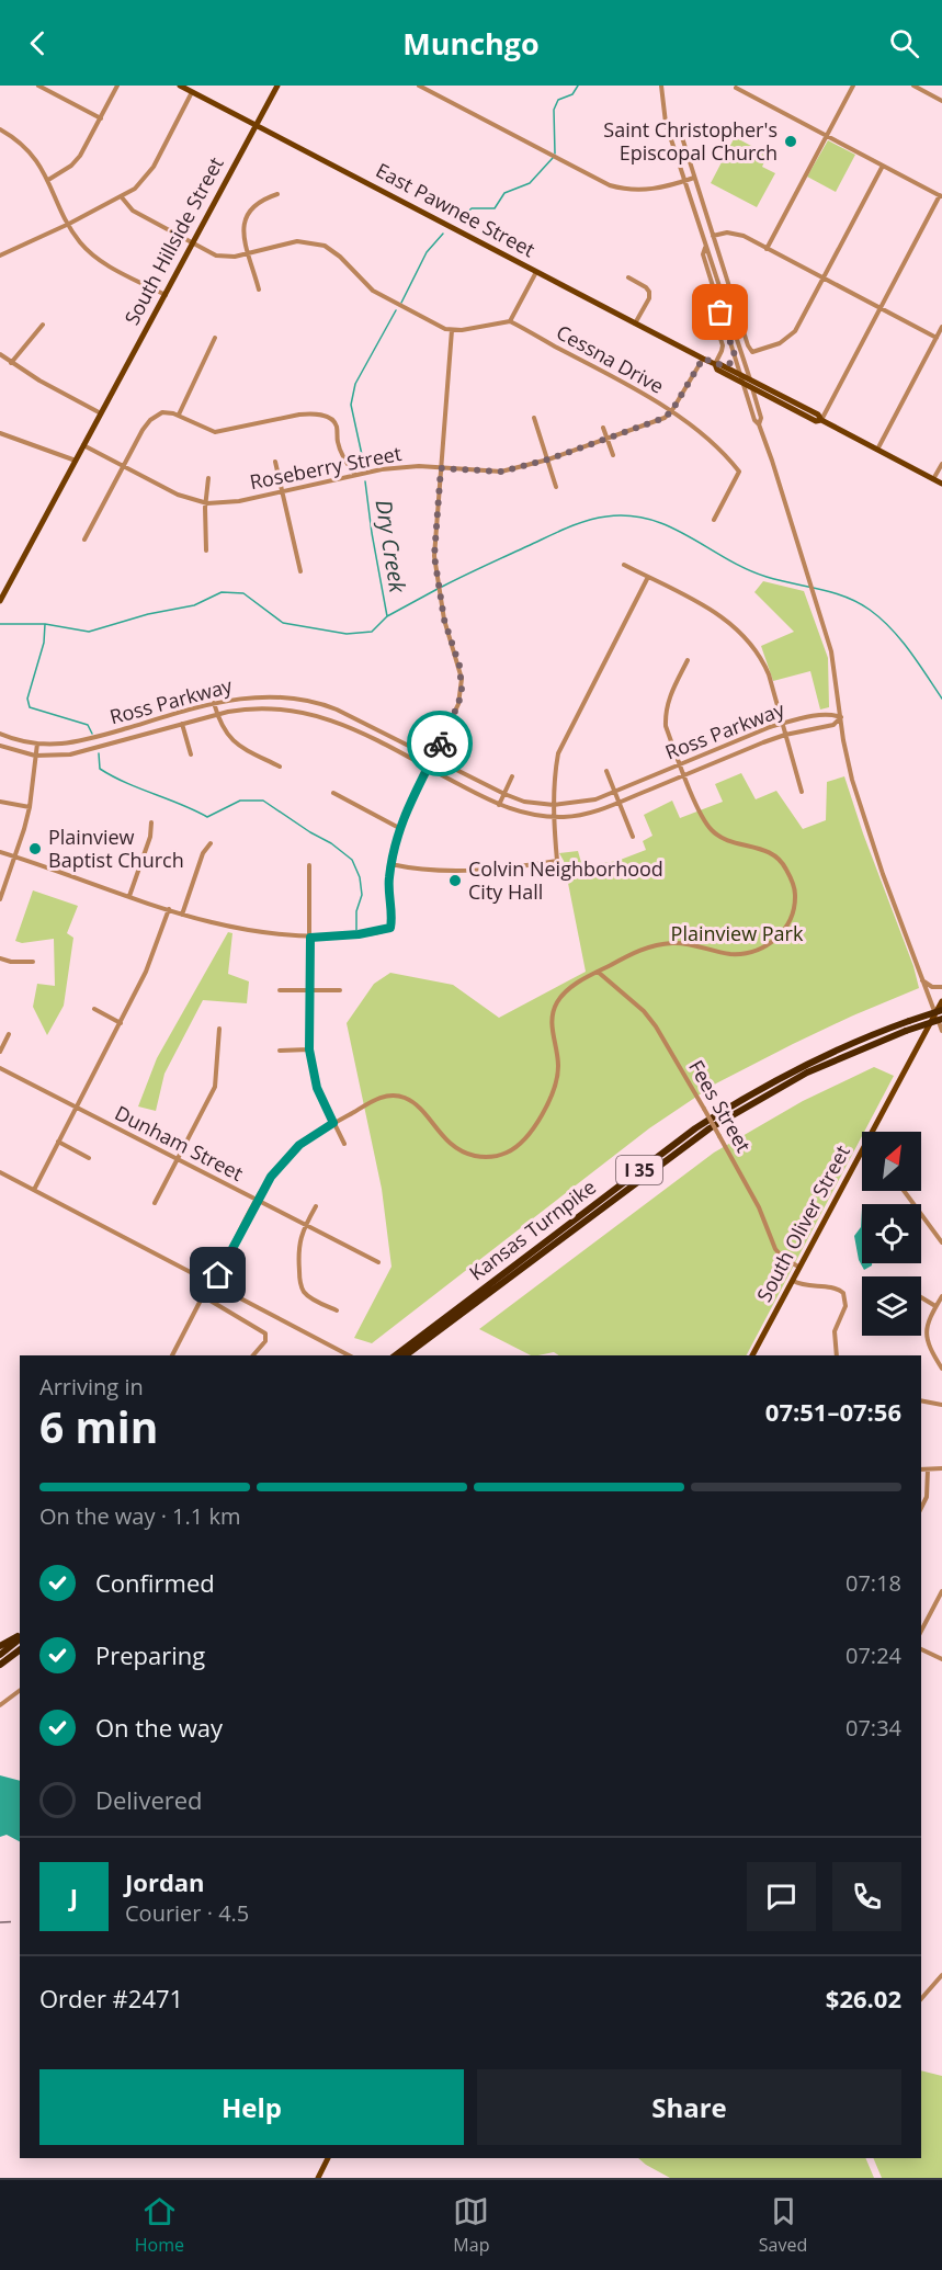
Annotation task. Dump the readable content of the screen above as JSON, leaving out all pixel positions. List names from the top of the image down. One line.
{"streets":{"highway":["I 35","Kansas Turnpike"],"main road":["East Pawnee Street","South Hillside Street","South Oliver Street"],"street":["Cessna Drive","Roseberry Street","Ross Parkway","Fees Street","Dunham Street"]},"crossings":[["East Pawnee Street","South Hillside Street"],["South Hillside Street","Roseberry Street"],["Cessna Drive","Roseberry Street"],["Fees Street","South Oliver Street"],["South Oliver Street","Kansas Turnpike"]],"water":["Dry Creek"],"parks":["Plainview Park"],"places":["Saint Christopher's Episcopal Church","Plainview Baptist Church","Colvin Neighborhood City Hall"],"north":"top right","page":{"header":"Munchgo","heading":["6 min","Arriving in","07:51–07:56"],"panel":["Jordan","Courier · 4.5","Order #2471","$26.02"],"bar":"On the way · 1.1 km","list":[["Confirmed","07:18"],["Preparing","07:24"],["On the way","07:34"],"Delivered"],"round":"J","buttons":["Help","Share"],"tabs":["Home","Map","Saved"]}}
